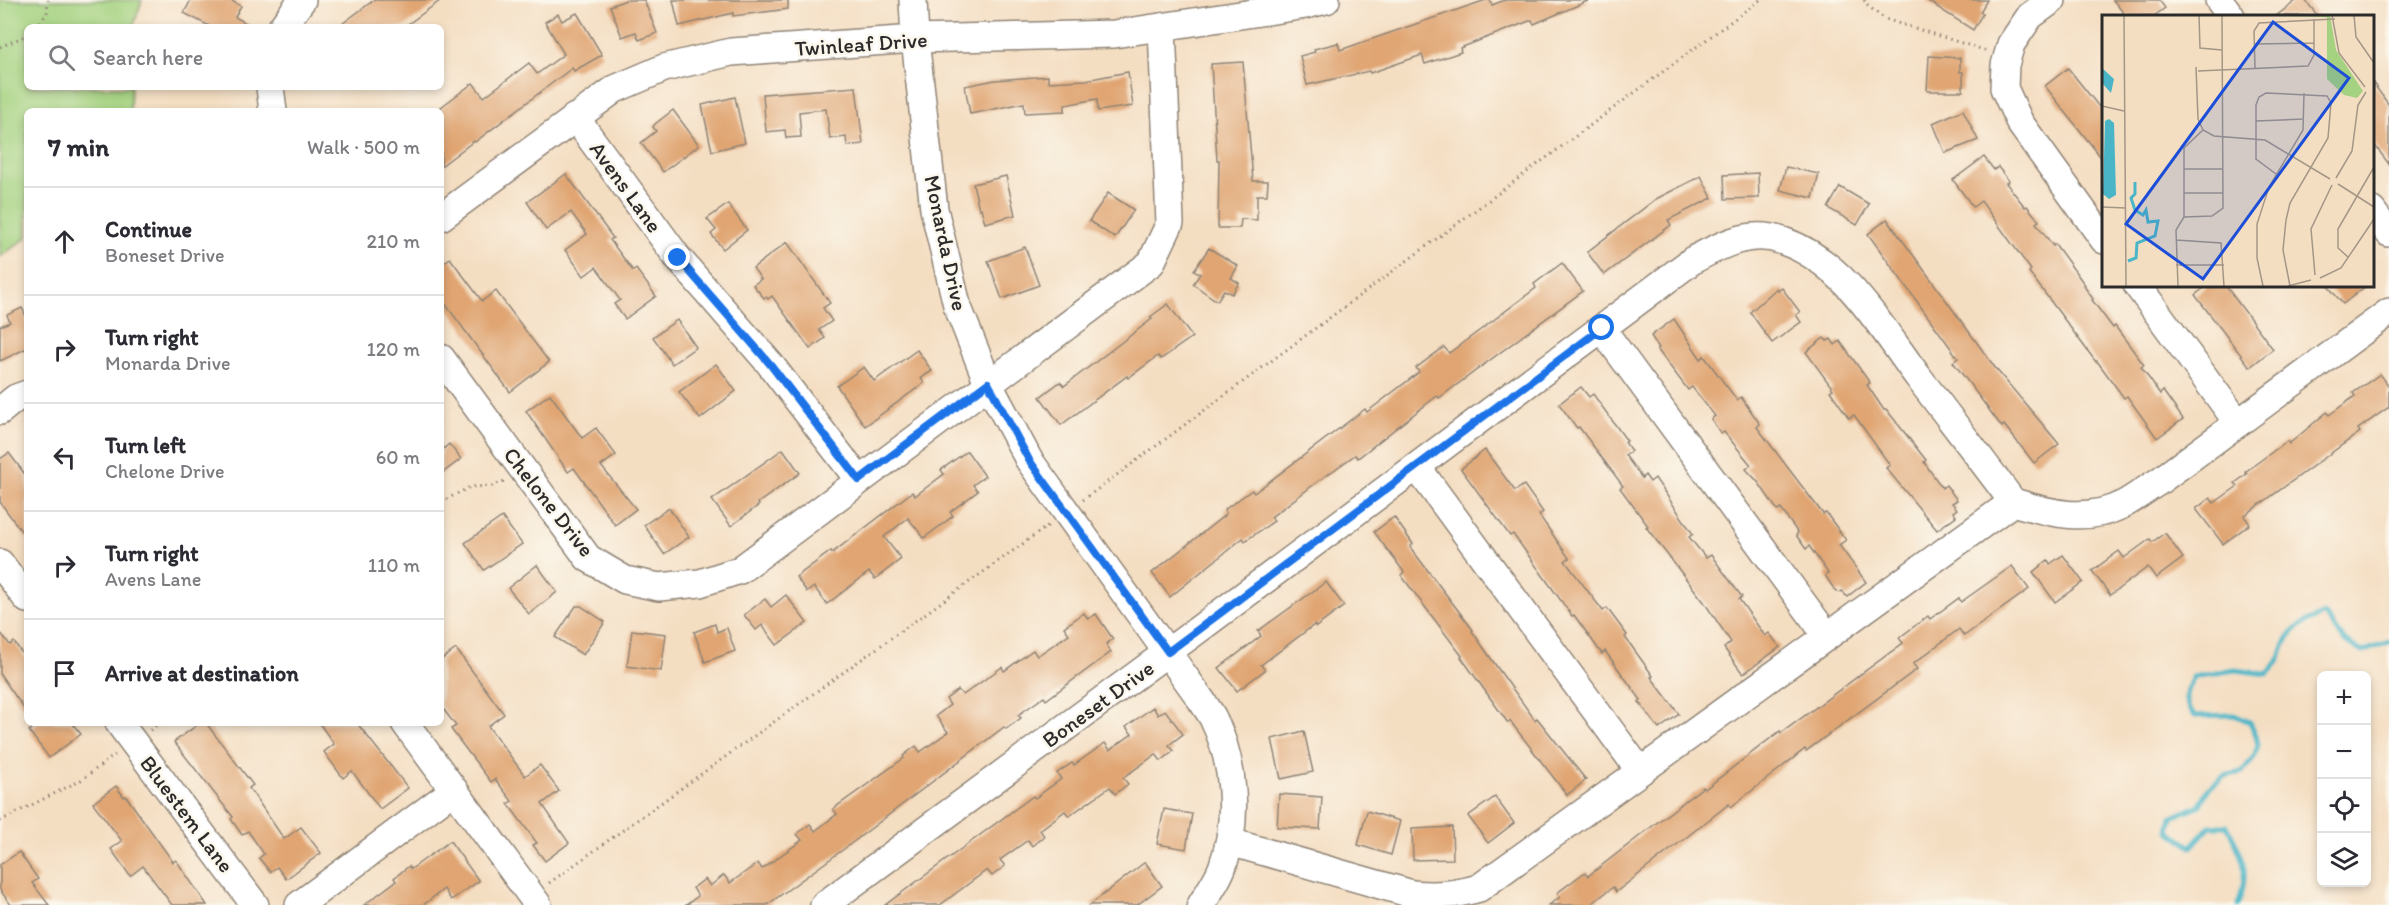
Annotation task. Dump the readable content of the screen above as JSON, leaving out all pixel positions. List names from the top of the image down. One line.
{"streets":{"street":["Twinleaf Drive","Avens Lane","Monarda Drive","Chelone Drive","Boneset Drive","Bluestem Lane"]},"crossings":[["Twinleaf Drive","Avens Lane"],["Twinleaf Drive","Monarda Drive"],["Twinleaf Drive","Chelone Drive"],["Avens Lane","Chelone Drive"],["Monarda Drive","Chelone Drive"],["Monarda Drive","Boneset Drive"]],"page":{"search":"Search here","heading":["7 min","Walk · 500 m"],"list":[["Continue","Boneset Drive","210 m"],["Turn right","Monarda Drive","120 m"],["Turn left","Chelone Drive","60 m"],["Turn right","Avens Lane","110 m"],"Arrive at destination"],"map_buttons":["+","−"]}}
